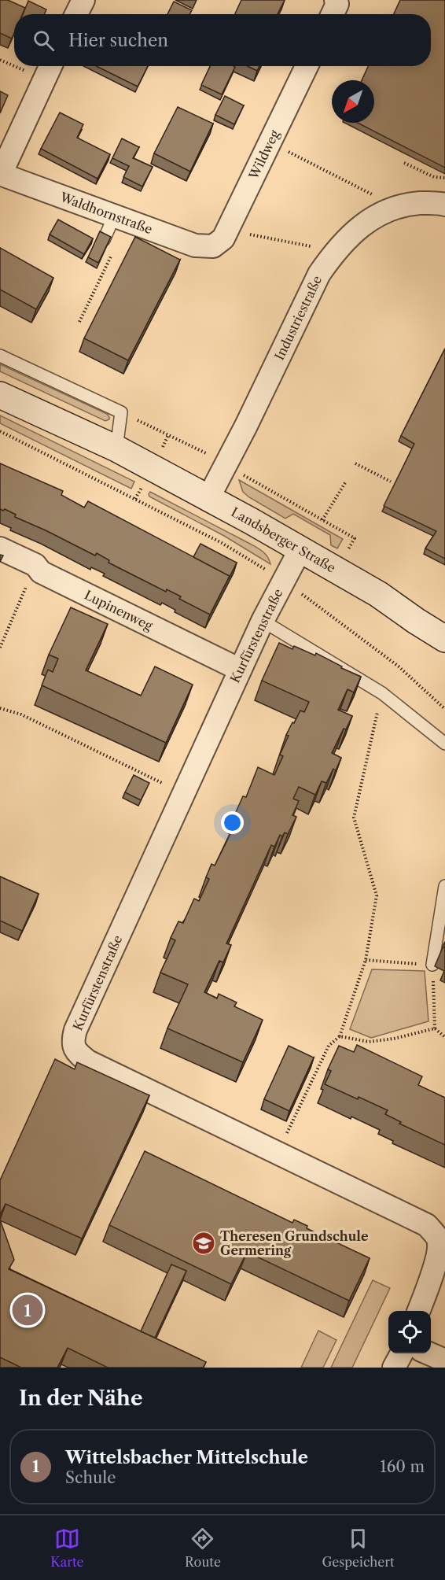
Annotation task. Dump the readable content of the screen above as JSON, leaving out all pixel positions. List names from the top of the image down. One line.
{"streets":{"main road":["Landsberger Straße"],"street":["Wildweg","Waldhornstraße","Industriestraße","Lupinenweg","Kurfürstenstraße"]},"crossings":[["Wildweg","Waldhornstraße"],["Industriestraße","Landsberger Straße"],["Landsberger Straße","Kurfürstenstraße"],["Lupinenweg","Kurfürstenstraße"]],"places":{"school or university":["Theresen Grundschule Germering"]},"north":"bottom left","page":{"search":"Hier suchen","pins":"1","heading":"In der Nähe","list":[{"mark":"1","name":"Wittelsbacher Mittelschule","note":"Schule","value":"160 m"}],"nav":["Karte","Route","Gespeichert"]}}
